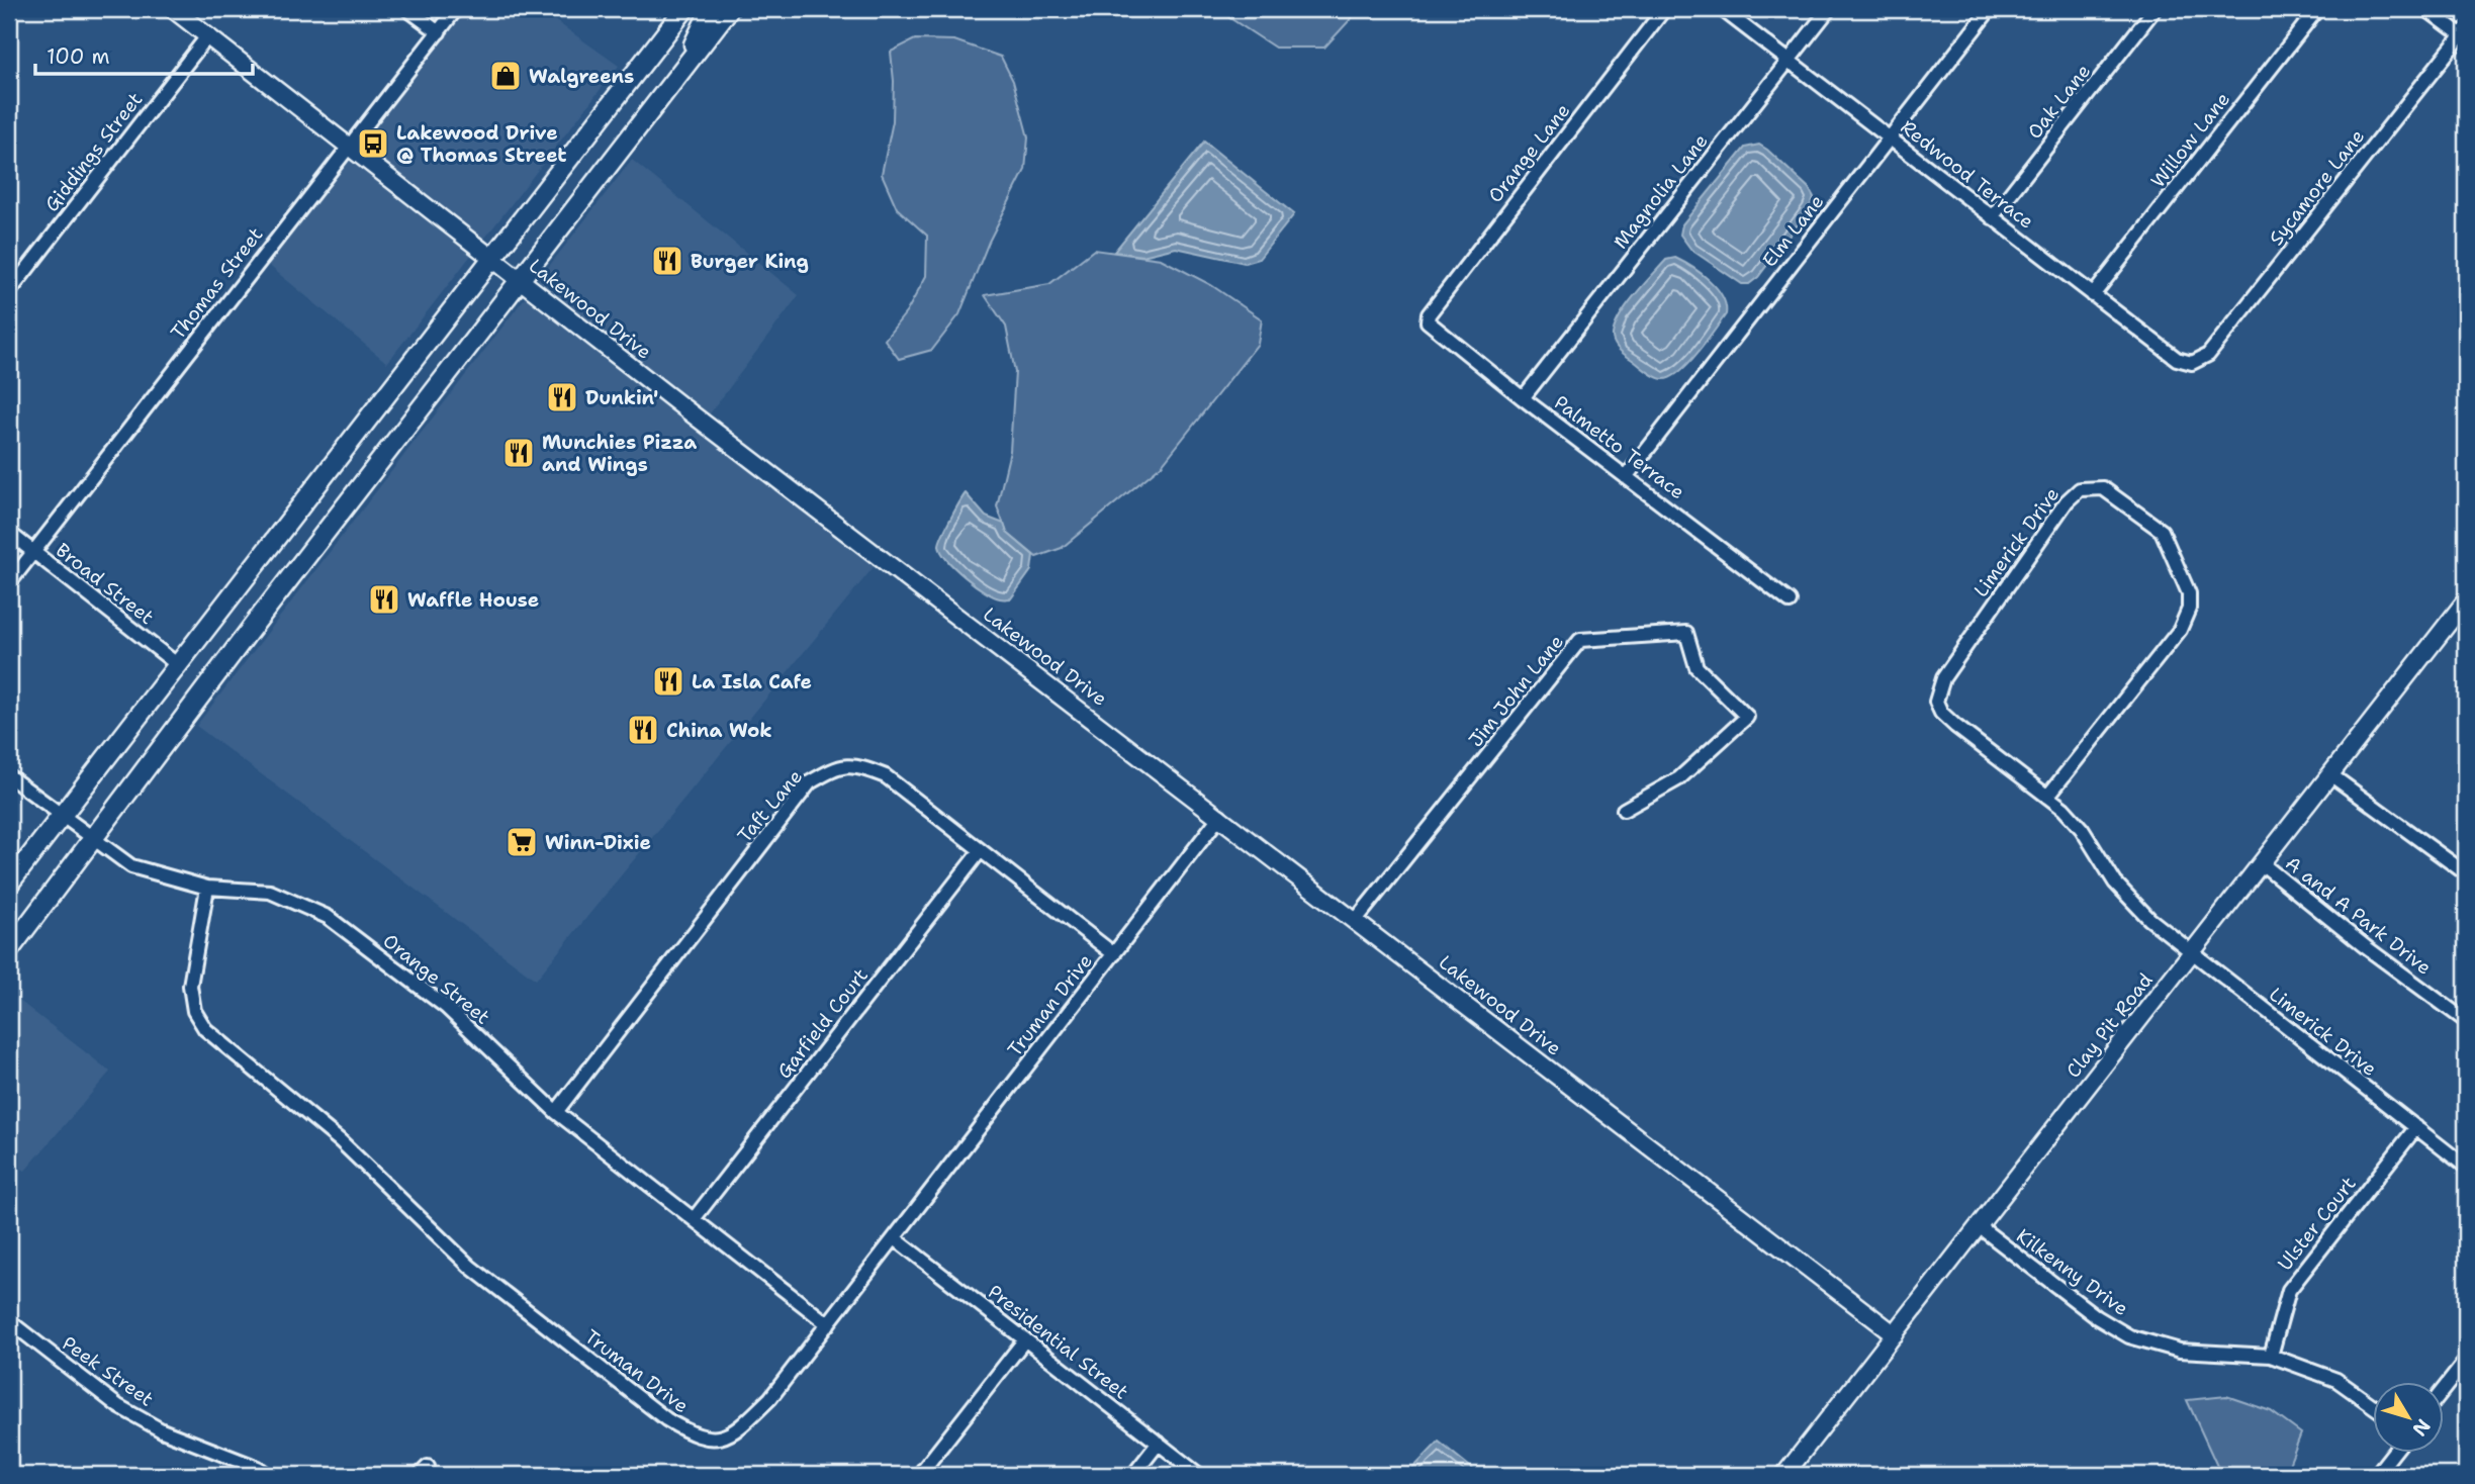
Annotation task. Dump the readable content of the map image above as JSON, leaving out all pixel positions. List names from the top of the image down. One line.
{"streets":{"street":["Oak Lane","Willow Lane","Giddings Street","Orange Lane","Redwood Terrace","Sycamore Lane","Magnolia Lane","Elm Lane","Thomas Street","Lakewood Drive","Palmetto Terrace","Limerick Drive","Broad Street","Jim John Lane","Taft Lane","A and A Park Drive","Orange Street","Truman Drive","Garfield Court","Clay Pit Road","Ulster Court","Kilkenny Drive","Presidential Street","Peek Street"]},"crossings":[["Oak Lane","Redwood Terrace"],["Willow Lane","Redwood Terrace"],["Giddings Street","Lakewood Drive"],["Orange Lane","Palmetto Terrace"],["Redwood Terrace","Sycamore Lane"],["Redwood Terrace","Magnolia Lane"],["Redwood Terrace","Elm Lane"],["Magnolia Lane","Palmetto Terrace"],["Elm Lane","Palmetto Terrace"],["Thomas Street","Lakewood Drive"],["Thomas Street","Broad Street"],["Lakewood Drive","Jim John Lane"],["Lakewood Drive","Truman Drive"],["Lakewood Drive","Clay Pit Road"],["Limerick Drive","Clay Pit Road"],["Limerick Drive","Ulster Court"],["Taft Lane","Orange Street"],["Taft Lane","Truman Drive"],["Taft Lane","Garfield Court"],["A and A Park Drive","Clay Pit Road"],["Orange Street","Truman Drive"],["Orange Street","Garfield Court"],["Truman Drive","Presidential Street"],["Clay Pit Road","Kilkenny Drive"],["Ulster Court","Kilkenny Drive"]],"places":{"shop":["Walgreens"],"bus stop":["Lakewood Drive @ Thomas Street"],"restaurant":["Burger King","Dunkin'","Munchies Pizza and Wings","Waffle House","La Isla Cafe","China Wok"],"supermarket":["Winn-Dixie"]},"scale_bar":"100 m","north":"bottom right"}
